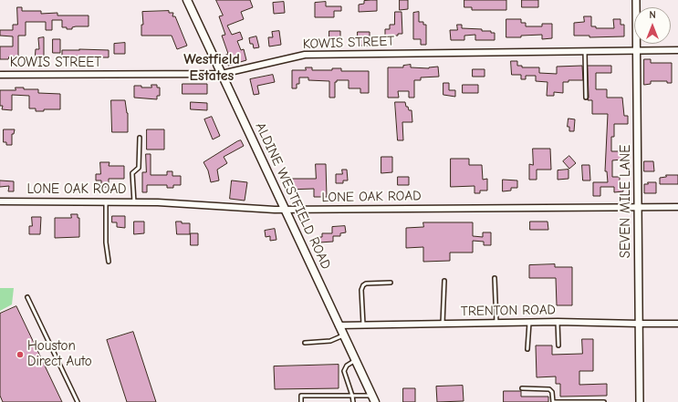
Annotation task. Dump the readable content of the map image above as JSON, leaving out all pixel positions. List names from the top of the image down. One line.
{"streets":{"main road":["ALDINE WESTFIELD ROAD"],"street":["KOWIS STREET","LONE OAK ROAD","SEVEN MILE LANE","TRENTON ROAD"]},"crossings":[["KOWIS STREET","ALDINE WESTFIELD ROAD"],["KOWIS STREET","SEVEN MILE LANE"],["LONE OAK ROAD","ALDINE WESTFIELD ROAD"],["LONE OAK ROAD","SEVEN MILE LANE"],["ALDINE WESTFIELD ROAD","TRENTON ROAD"],["SEVEN MILE LANE","TRENTON ROAD"]],"districts":["Westfield Estates"],"places":["Houston Direct Auto"],"north":"top"}
